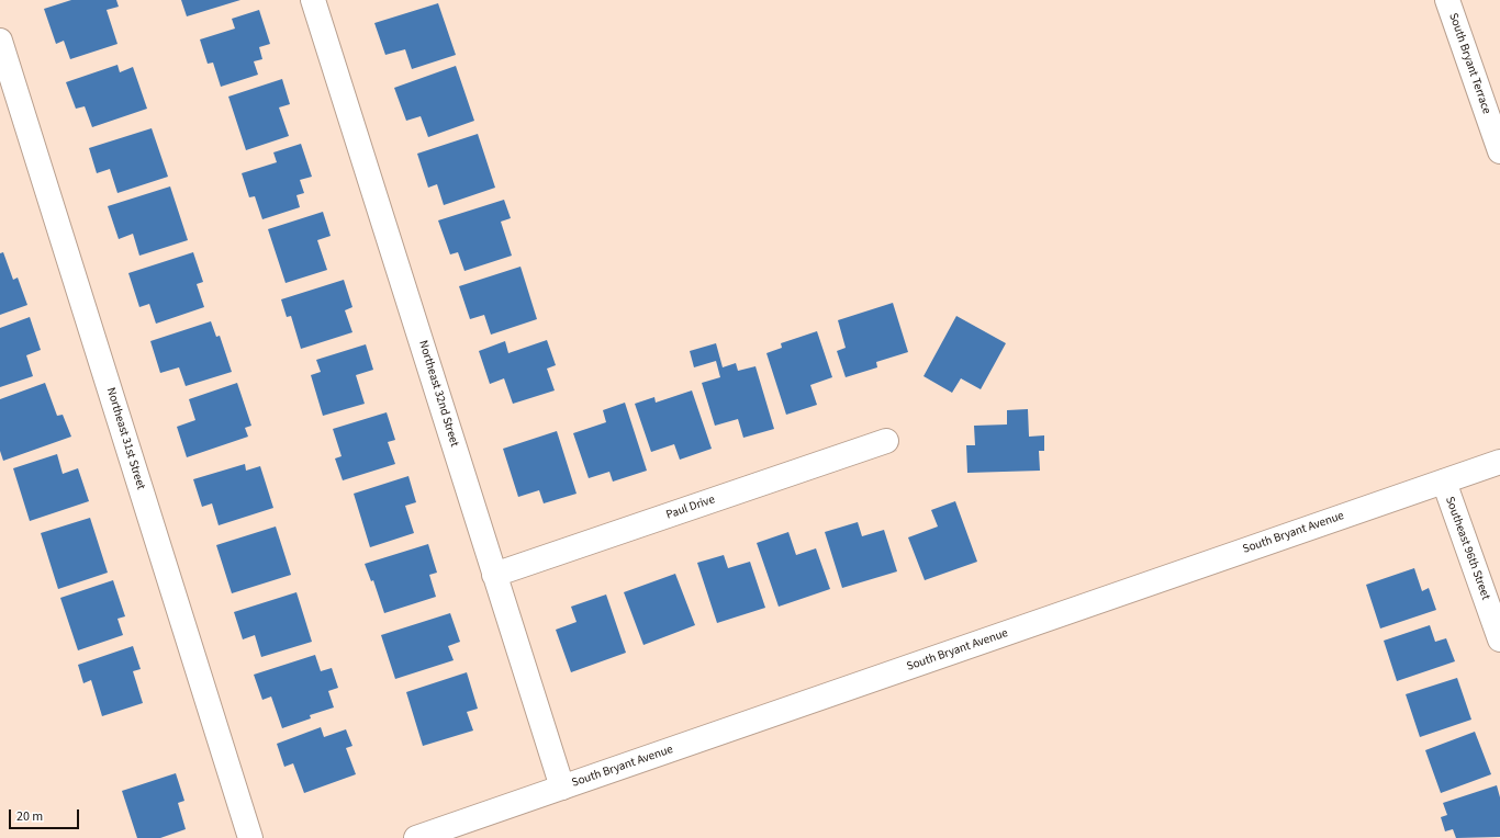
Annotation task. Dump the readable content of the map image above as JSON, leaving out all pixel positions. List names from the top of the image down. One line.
{"streets":{"street":["South Bryant Terrace","Northeast 32nd Street","Northeast 31st Street","Paul Drive","South Bryant Avenue","Southeast 96th Street"]},"crossings":[["Northeast 32nd Street","Paul Drive"],["Northeast 32nd Street","South Bryant Avenue"],["South Bryant Avenue","Southeast 96th Street"]],"scale_bar":"20 m"}
